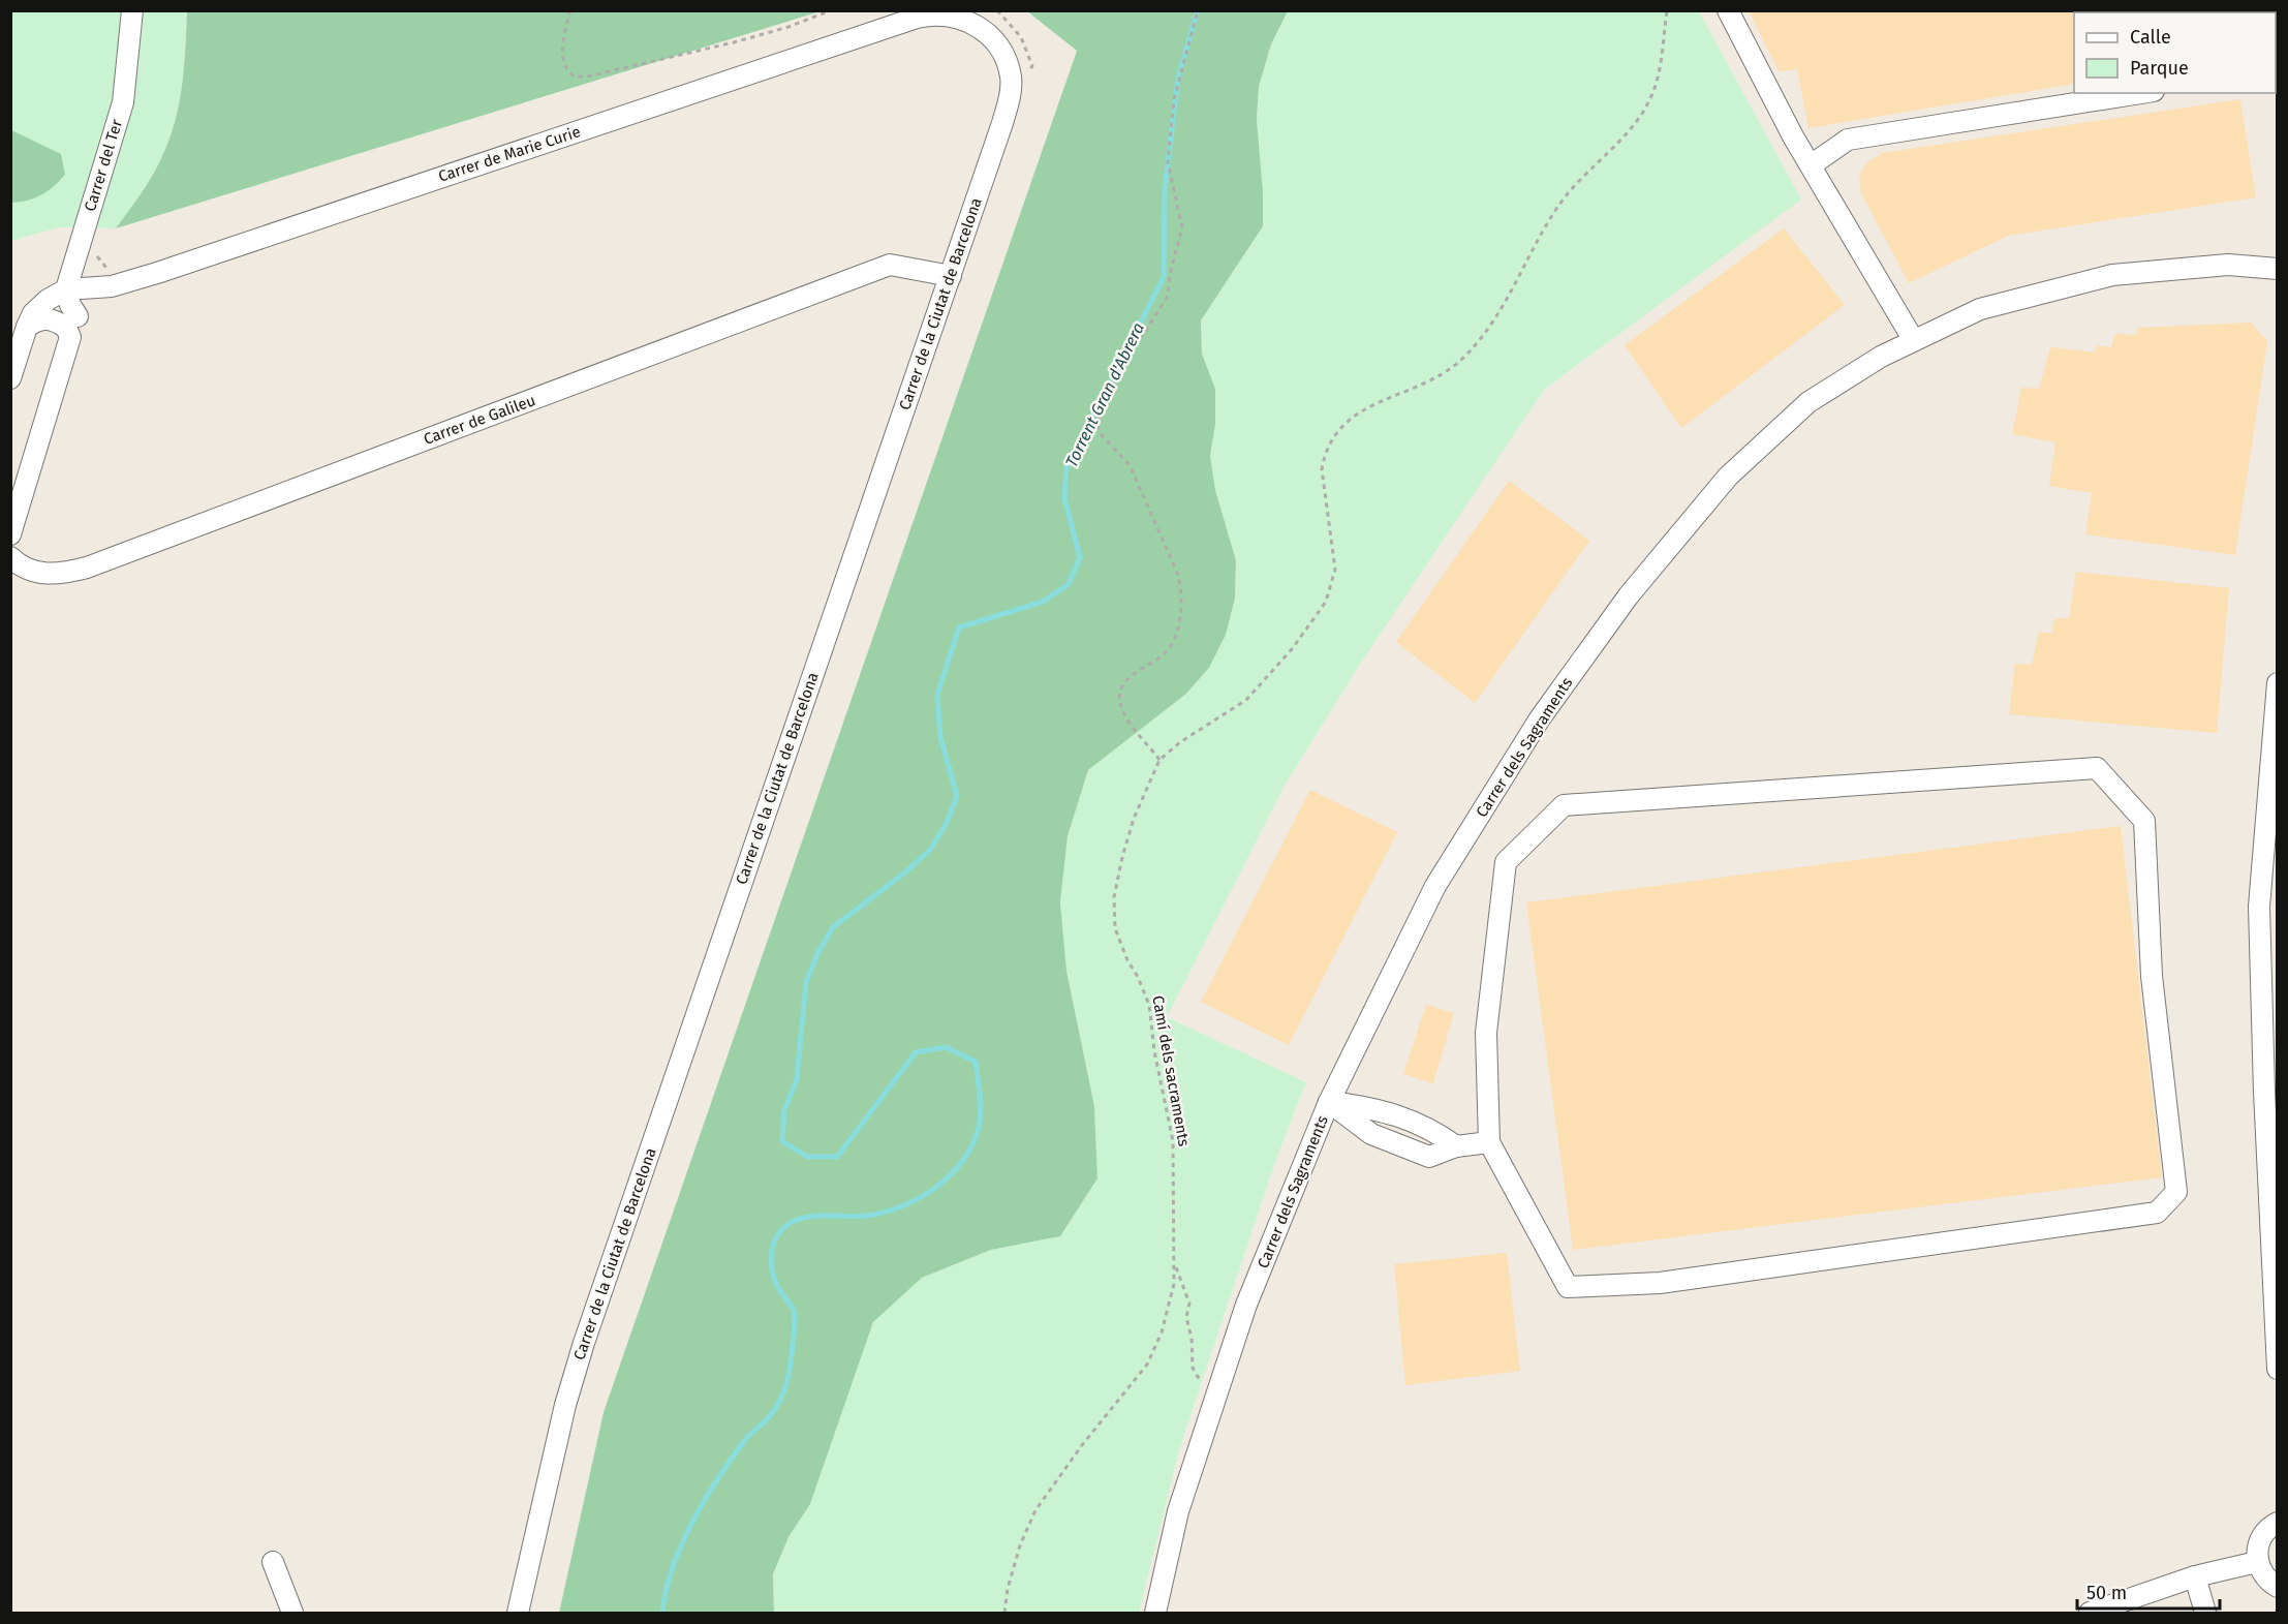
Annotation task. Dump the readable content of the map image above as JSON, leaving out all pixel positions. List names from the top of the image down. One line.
{"streets":{"street":["Carrer de Marie Curie","Carrer del Ter","Carrer de la Ciutat de Barcelona","Carrer de Galileu","Carrer dels Sagraments"],"path":["Camí dels sacraments"]},"crossings":[["Carrer de Marie Curie","Carrer del Ter"],["Carrer de Marie Curie","Carrer de la Ciutat de Barcelona"],["Carrer de la Ciutat de Barcelona","Carrer de Galileu"]],"water":["Torrent Gran d'Abrera"],"legend":["Calle","Parque"],"scale_bar":"50 m"}
